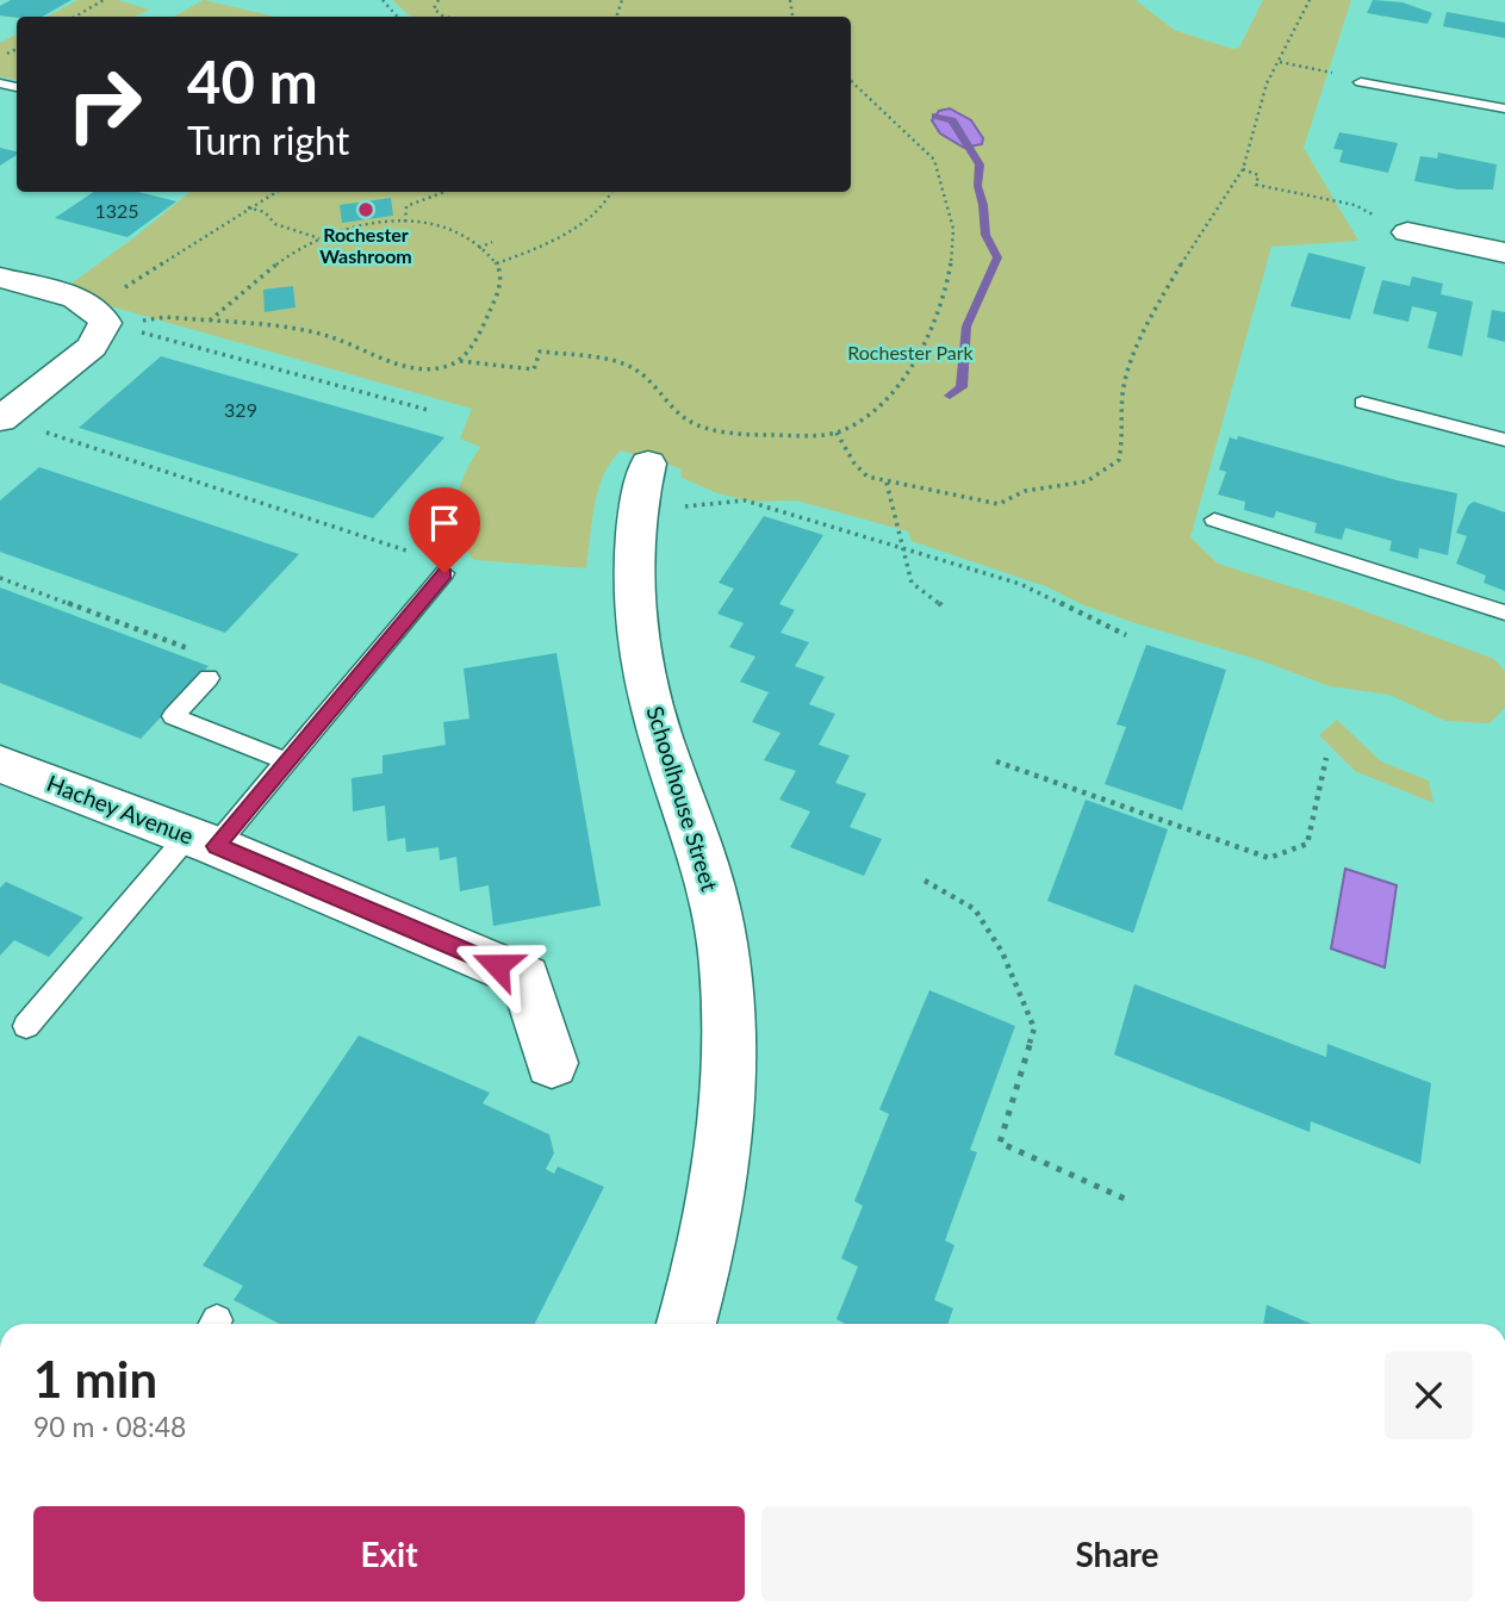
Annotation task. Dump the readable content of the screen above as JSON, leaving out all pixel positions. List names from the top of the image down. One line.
{"streets":{"street":["Schoolhouse Street","Hachey Avenue"]},"parks":["Rochester Park"],"places":["Rochester Washroom"],"house_numbers":["1325","329"],"page":{"turn":["40 m","Turn right"],"heading":["1 min","90 m · 08:48"],"buttons":["Exit","Share"]}}
